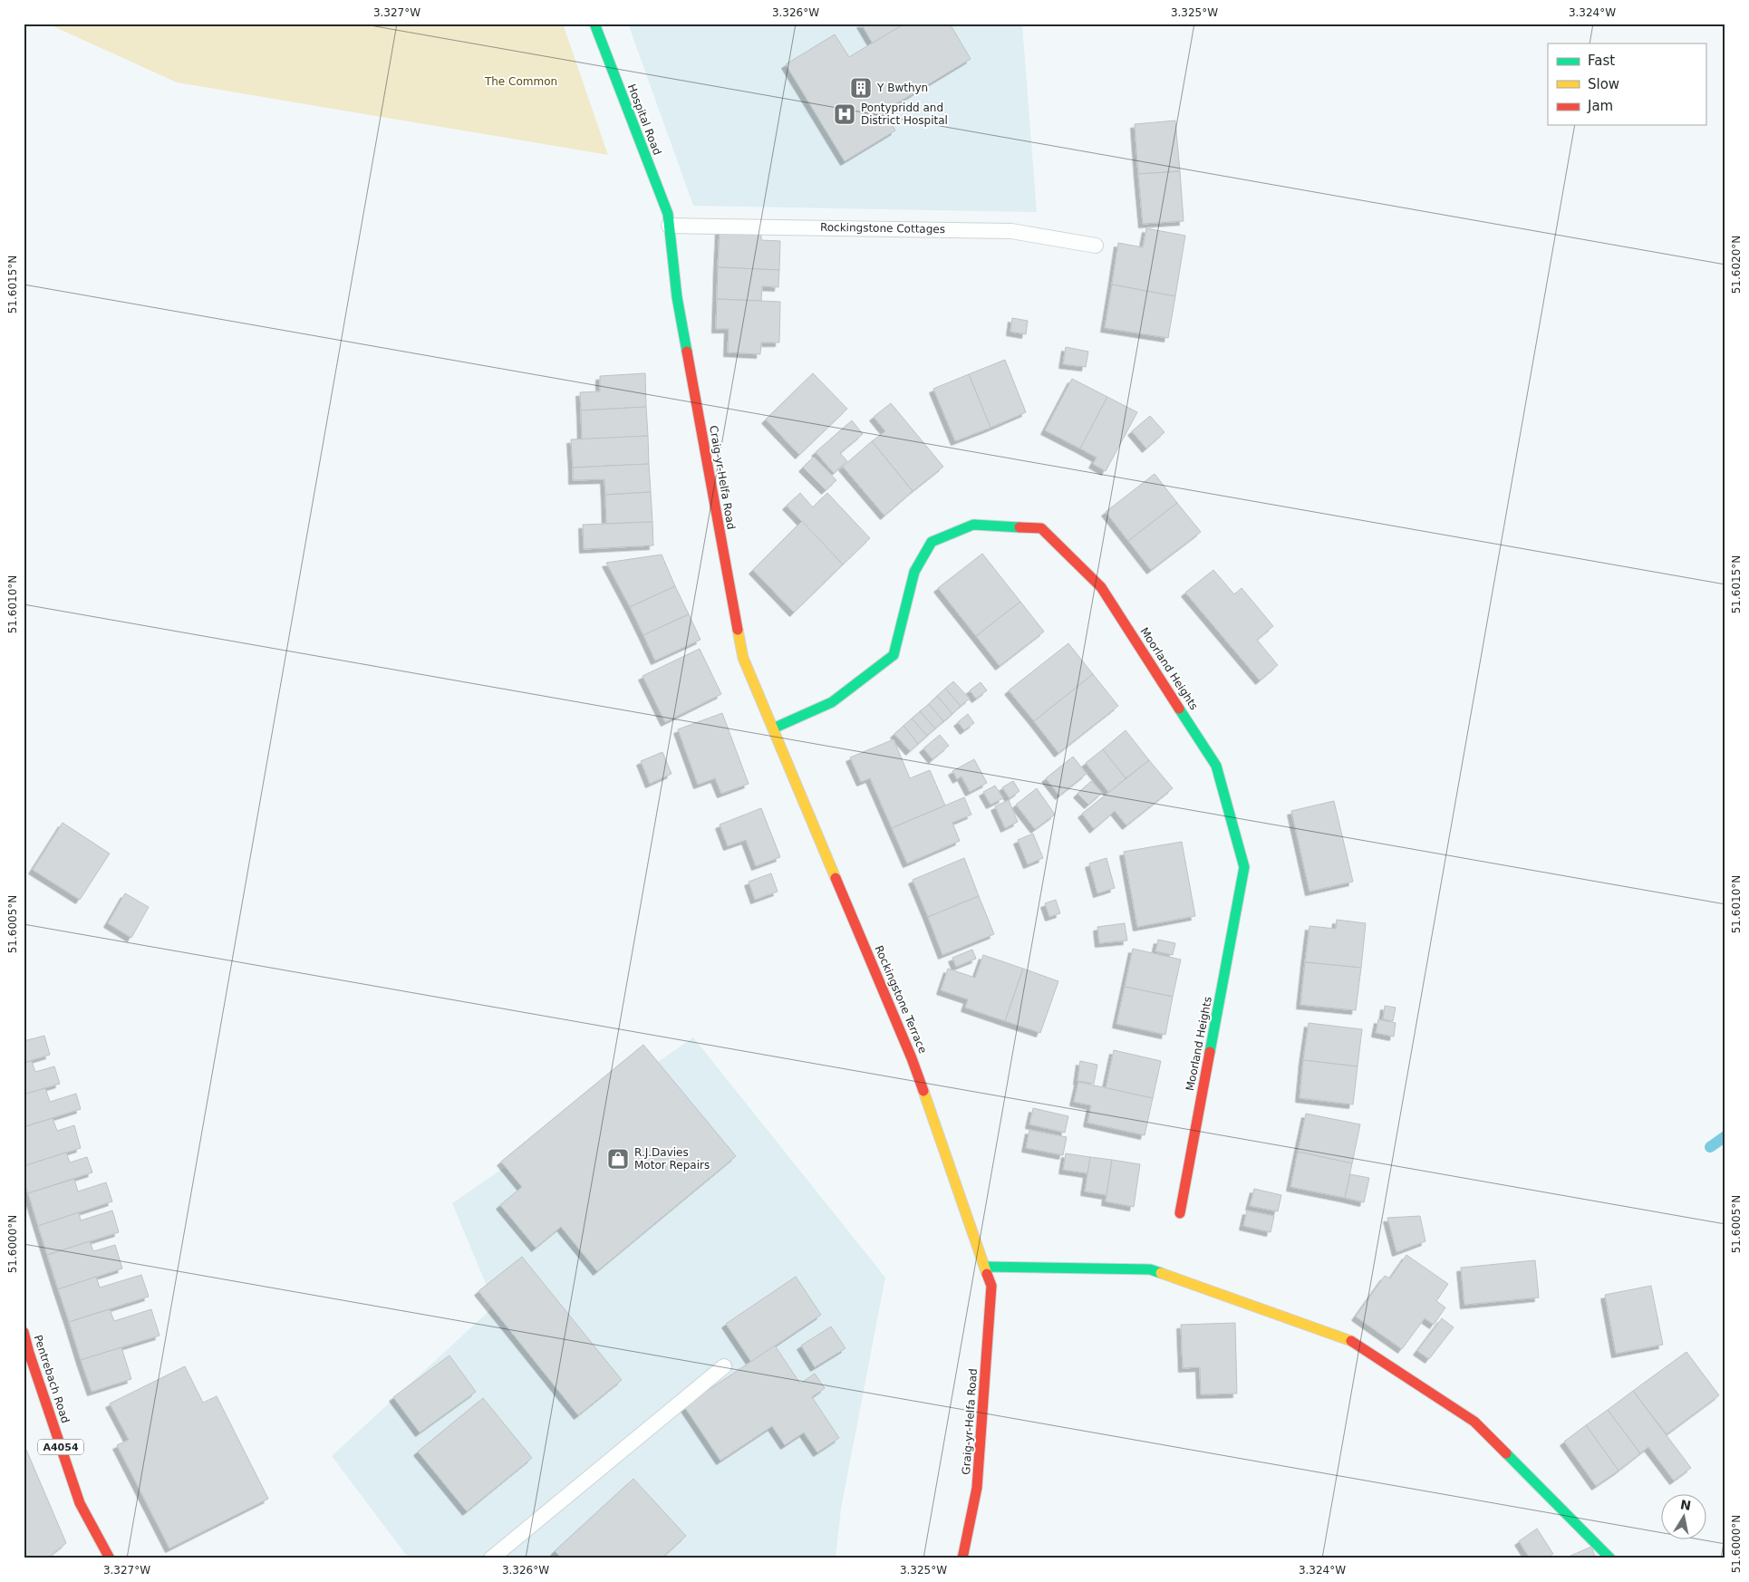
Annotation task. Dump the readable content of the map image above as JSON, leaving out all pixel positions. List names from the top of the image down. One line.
{"streets":{"street":["Hospital Road","Craig-yr-Helfa Road","Moorland Heights","Rockingstone Terrace","Pentrebach Road","Graig-yr-Helfa Road","A4054"],"lane":["Rockingstone Cottages"]},"crossings":[["Hospital Road","Rockingstone Cottages"],["Hospital Road","Craig-yr-Helfa Road"],["Rockingstone Cottages","Craig-yr-Helfa Road"],["Craig-yr-Helfa Road","Moorland Heights"],["Craig-yr-Helfa Road","Rockingstone Terrace"],["Moorland Heights","Rockingstone Terrace"],["Rockingstone Terrace","Graig-yr-Helfa Road"]],"parks":["The Common"],"places":{"building":["Y Bwthyn"],"hospital":["Pontypridd and District Hospital"],"shop":["R.J.Davies Motor Repairs"]},"legend":["Fast","Slow","Jam"],"north":"top","coordinates":["3.327°W","3.326°W","3.325°W","3.324°W","51.6020°N","51.6015°N","51.6010°N","51.6005°N","51.6000°N"]}
